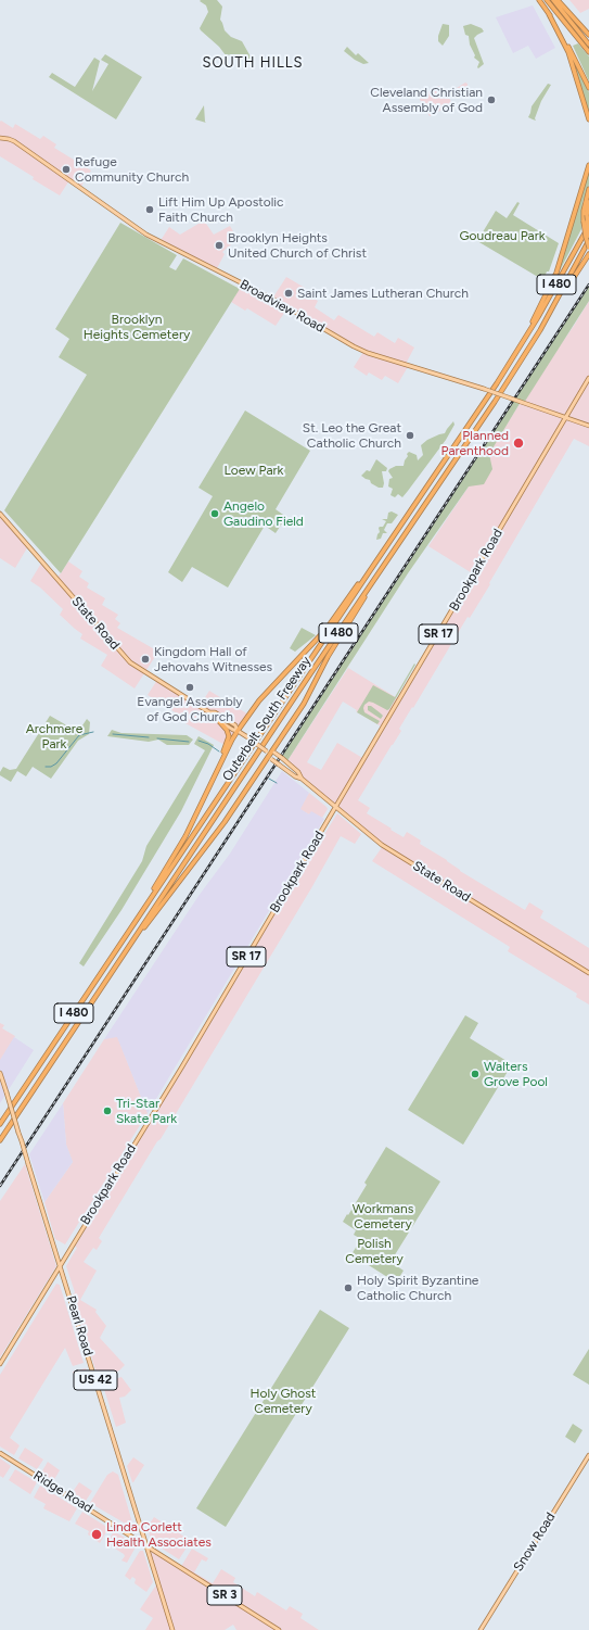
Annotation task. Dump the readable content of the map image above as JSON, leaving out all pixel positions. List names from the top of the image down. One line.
{"streets":{"highway":["I 480","Outerbelt South Freeway"],"main road":["Broadview Road","Brookpark Road","State Road","SR 17","Pearl Road","US 42","Ridge Road","Snow Road","SR 3"]},"crossings":[["Broadview Road","Brookpark Road"],["Brookpark Road","State Road"],["Brookpark Road","Pearl Road"],["Pearl Road","Ridge Road"]],"districts":["SOUTH HILLS"],"parks":["Goudreau Park","Brooklyn Heights Cemetery","Loew Park","Archmere Park","Workmans Cemetery","Polish Cemetery","Holy Ghost Cemetery"],"places":["Cleveland Christian Assembly of God","Refuge Community Church","Lift Him Up Apostolic Faith Church","Brooklyn Heights United Church of Christ","Saint James Lutheran Church","St. Leo the Great Catholic Church","Planned Parenthood","Angelo Gaudino Field","Kingdom Hall of Jehovahs Witnesses","Evangel Assembly of God Church","Walters Grove Pool","Tri-Star Skate Park","Holy Spirit Byzantine Catholic Church","Linda Corlett Health Associates"]}
